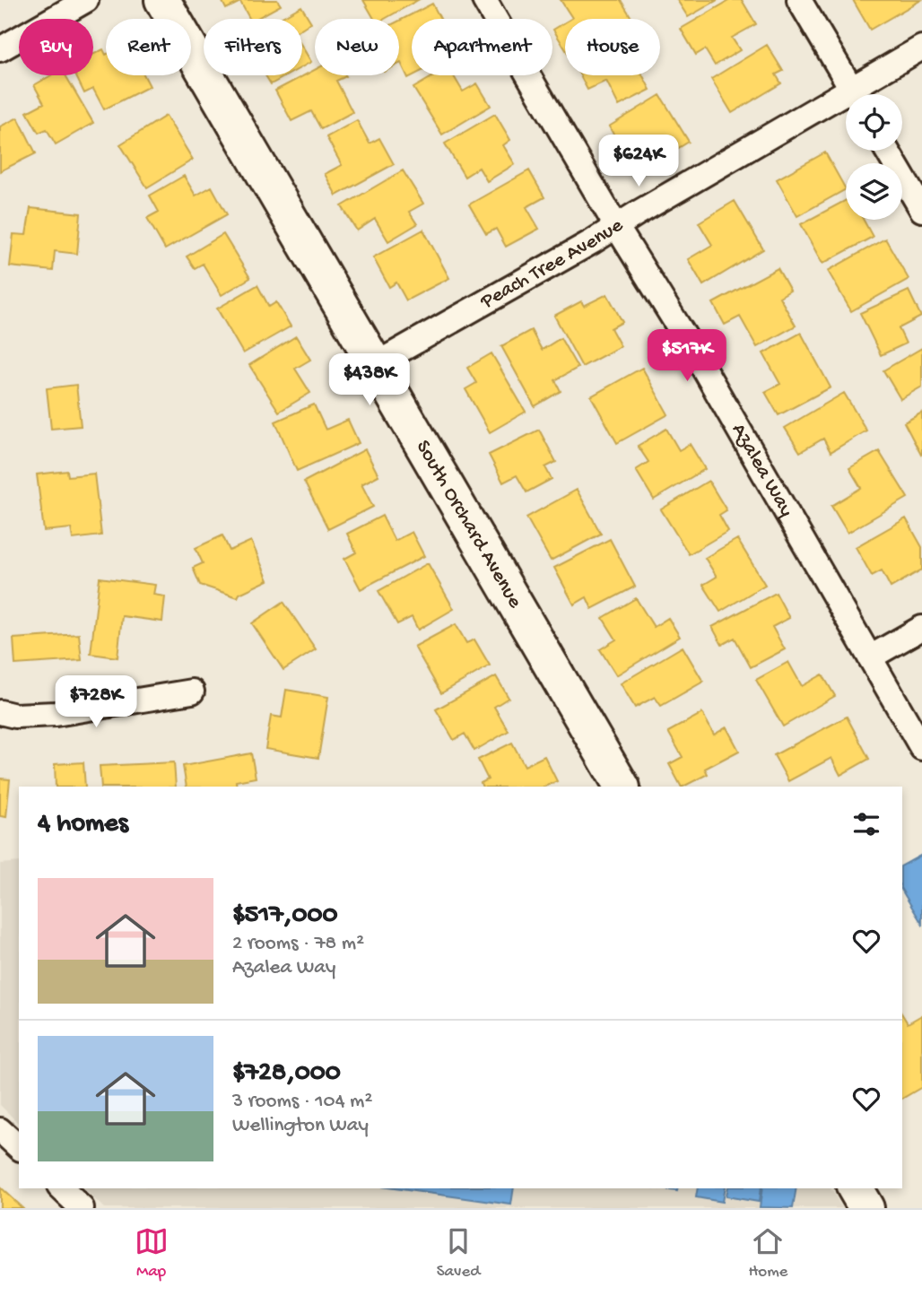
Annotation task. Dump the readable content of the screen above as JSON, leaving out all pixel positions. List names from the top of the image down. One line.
{"streets":{"street":["Peach Tree Avenue","Azalea Way","South Orchard Avenue"]},"crossings":[["Peach Tree Avenue","Azalea Way"],["Peach Tree Avenue","South Orchard Avenue"]],"page":{"chip":["Buy","Rent","Filters","New","Apartment","House"],"price":["$624K","$517K","$438K","$728K"],"heading":"4 homes","list":[{"name":"$517,000","note":"2 rooms · 78 m² · Azalea Way"},{"name":"$728,000","note":"3 rooms · 104 m² · Wellington Way"}],"tabs":["Map","Saved","Home"]}}
